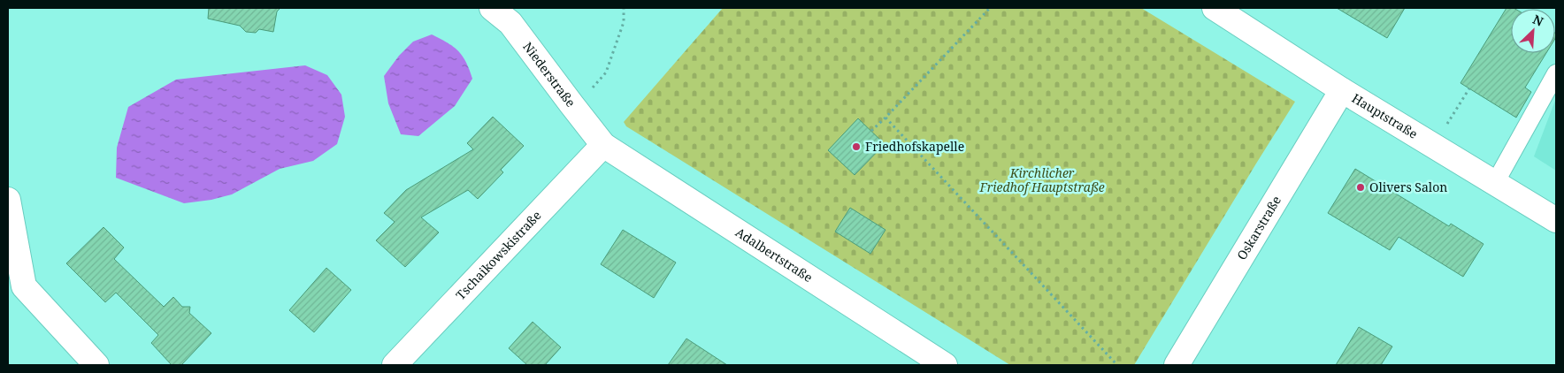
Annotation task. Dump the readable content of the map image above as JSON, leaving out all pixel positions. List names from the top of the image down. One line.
{"streets":{"street":["Niederstraße","Hauptstraße","Oskarstraße","Tschaikowskistraße","Adalbertstraße"]},"crossings":[["Niederstraße","Tschaikowskistraße"],["Niederstraße","Adalbertstraße"],["Hauptstraße","Oskarstraße"],["Tschaikowskistraße","Adalbertstraße"]],"parks":["Kirchlicher Friedhof Hauptstraße"],"places":["Friedhofskapelle","Olivers Salon"],"north":"top right"}
